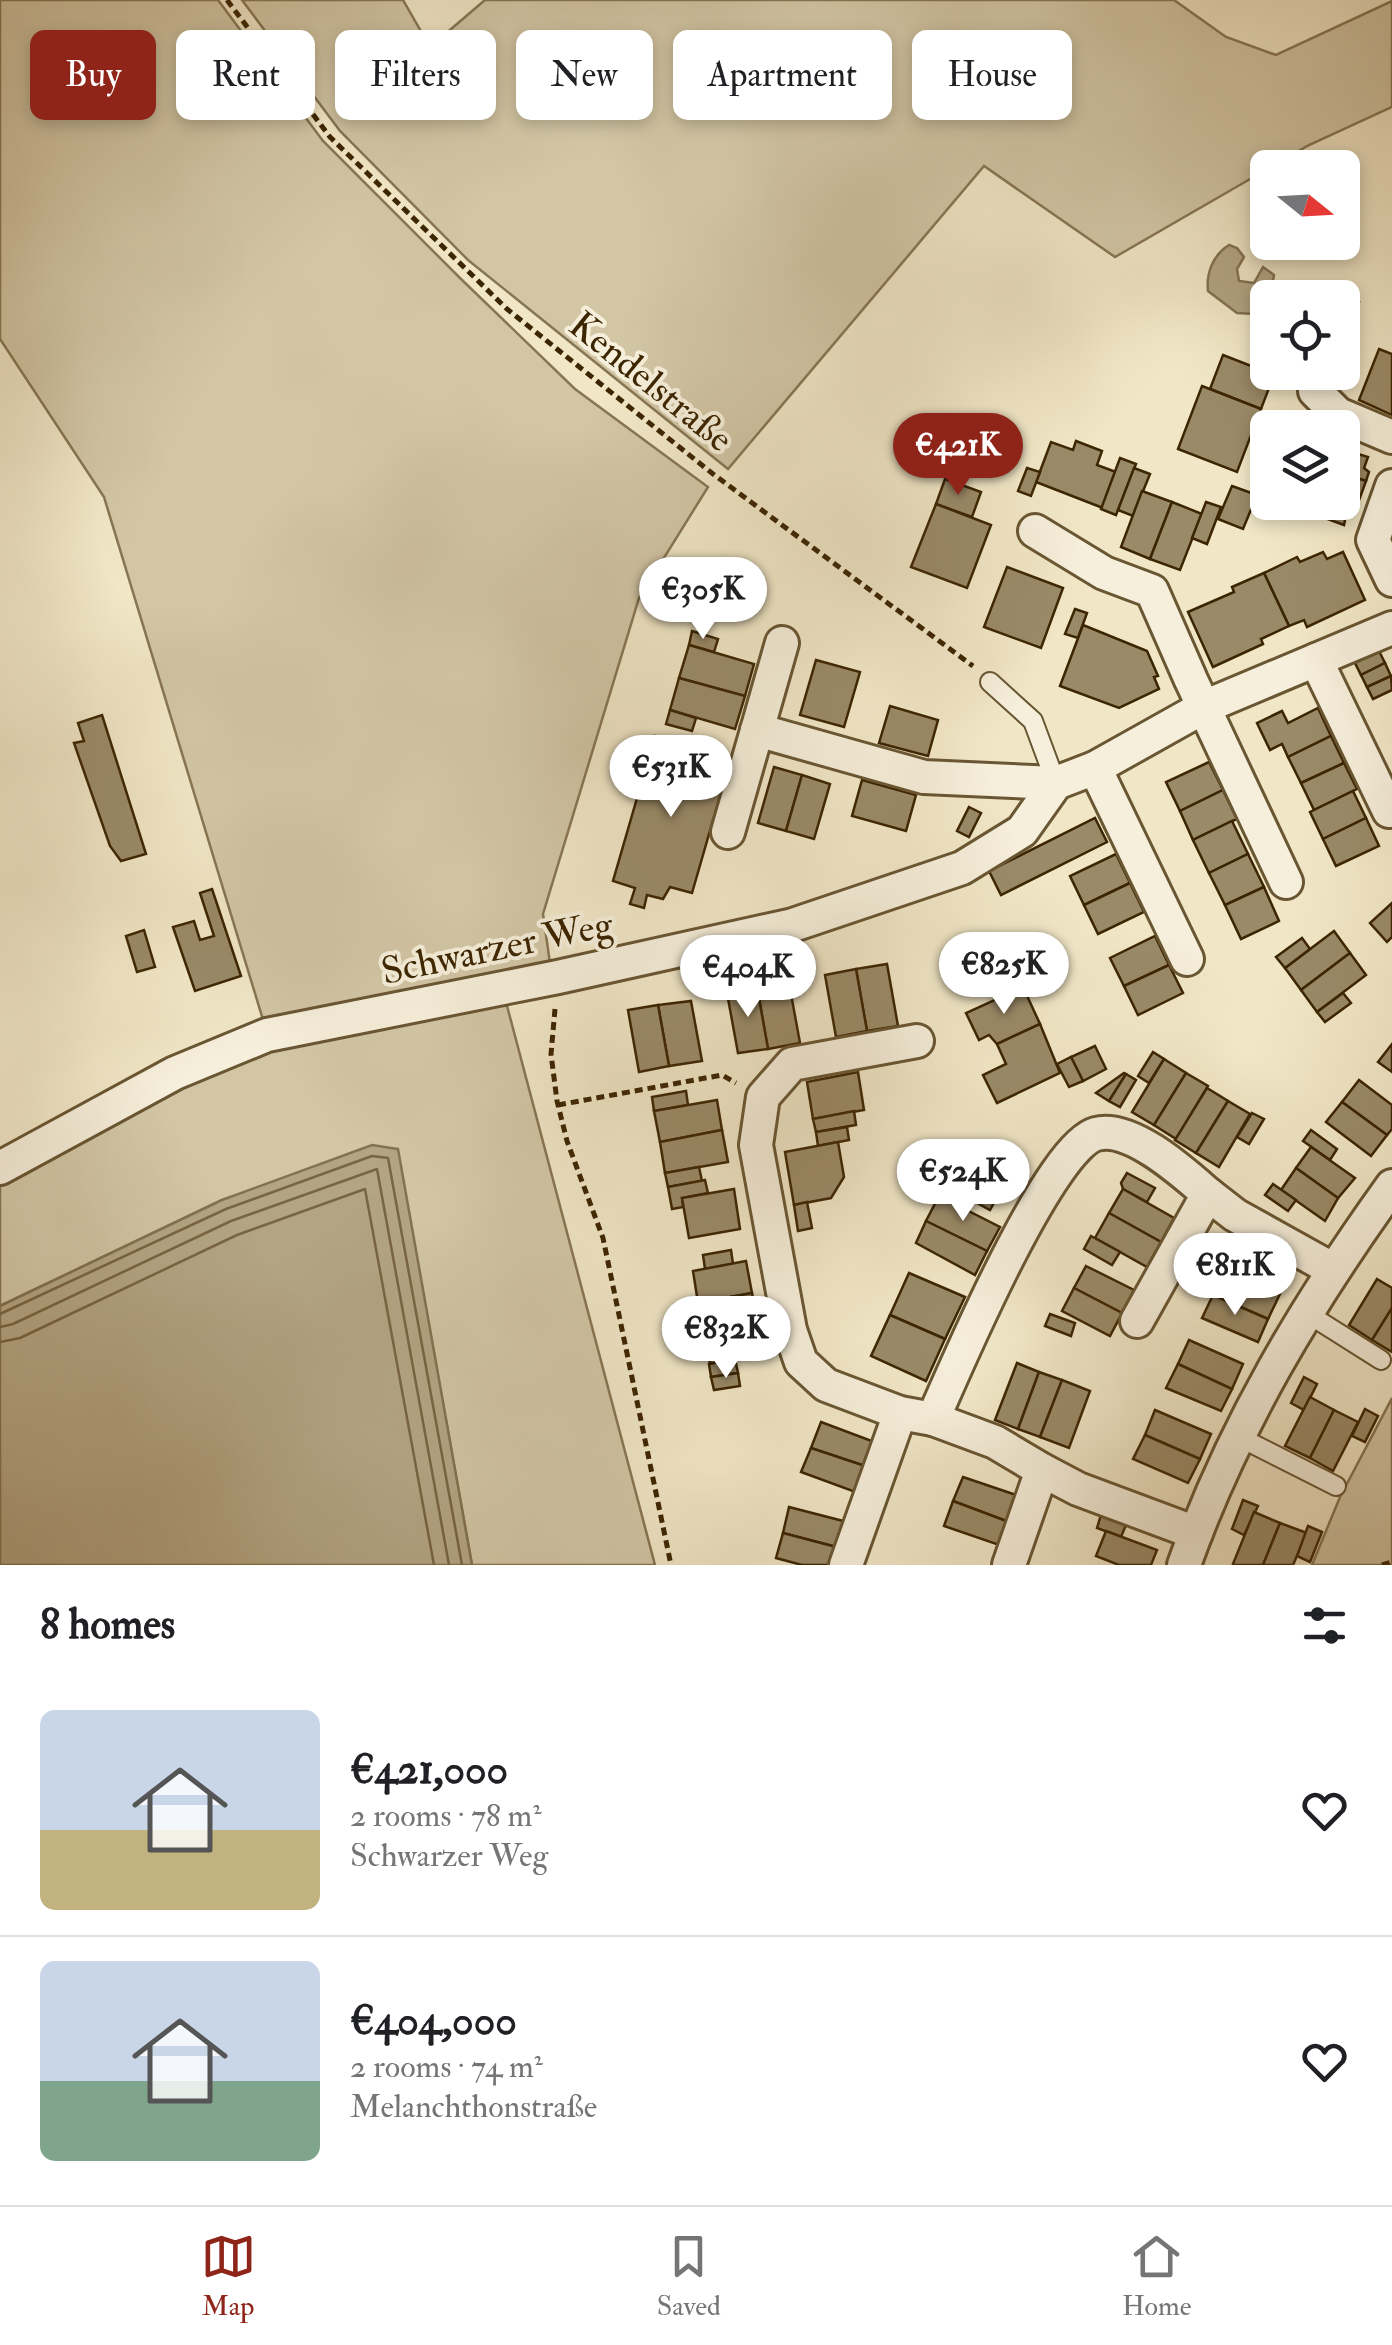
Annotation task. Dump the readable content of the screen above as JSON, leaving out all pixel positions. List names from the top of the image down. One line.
{"streets":{"street":["Schwarzer Weg"],"path":["Kendelstraße"]},"north":"right","page":{"chip":["Buy","Rent","Filters","New","Apartment","House"],"price":["€421K","€305K","€531K","€825K","€404K","€524K","€811K","€832K"],"heading":"8 homes","list":[{"name":"€421,000","note":"2 rooms · 78 m² · Schwarzer Weg"},{"name":"€404,000","note":"2 rooms · 74 m² · Melanchthonstraße"}],"tabs":["Map","Saved","Home"]}}
